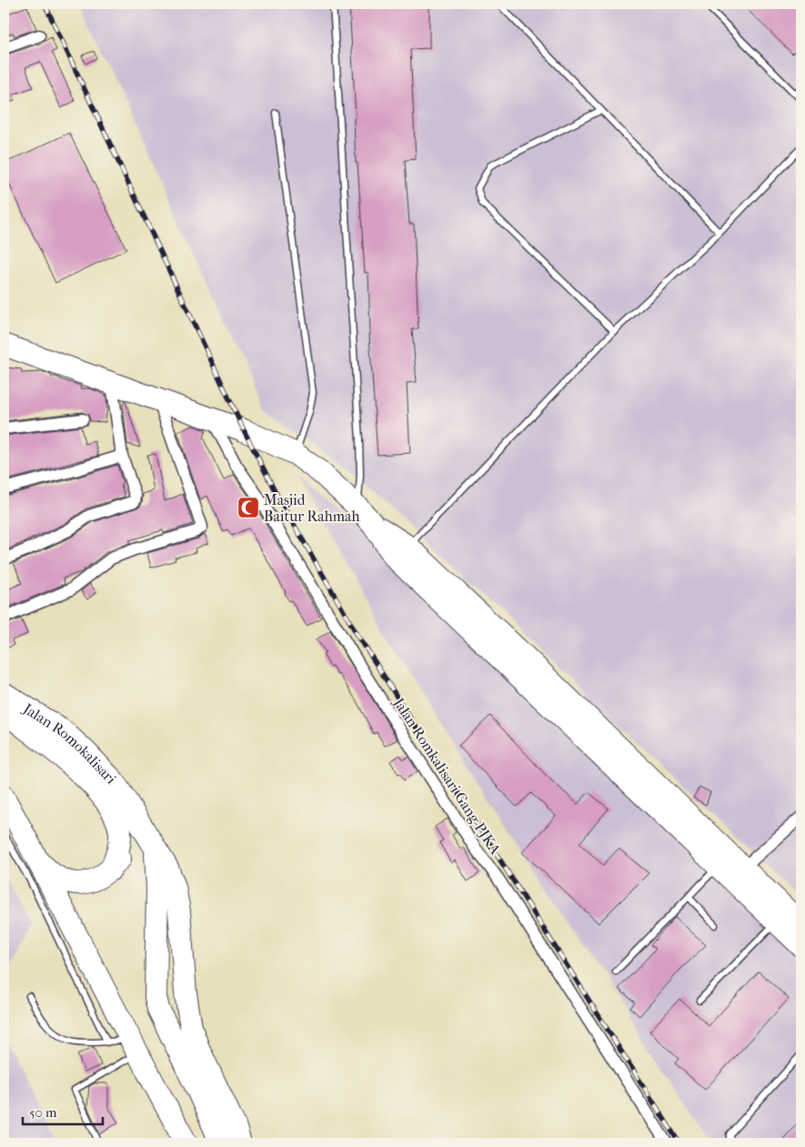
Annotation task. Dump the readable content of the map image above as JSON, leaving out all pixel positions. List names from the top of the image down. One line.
{"streets":{"highway":["Jalan Romokalisari"],"street":["Jalan Romkalisari Gang PJKA"]},"places":{"mosque":["Masjid Baitur Rahmah"]},"scale_bar":"50 m"}
